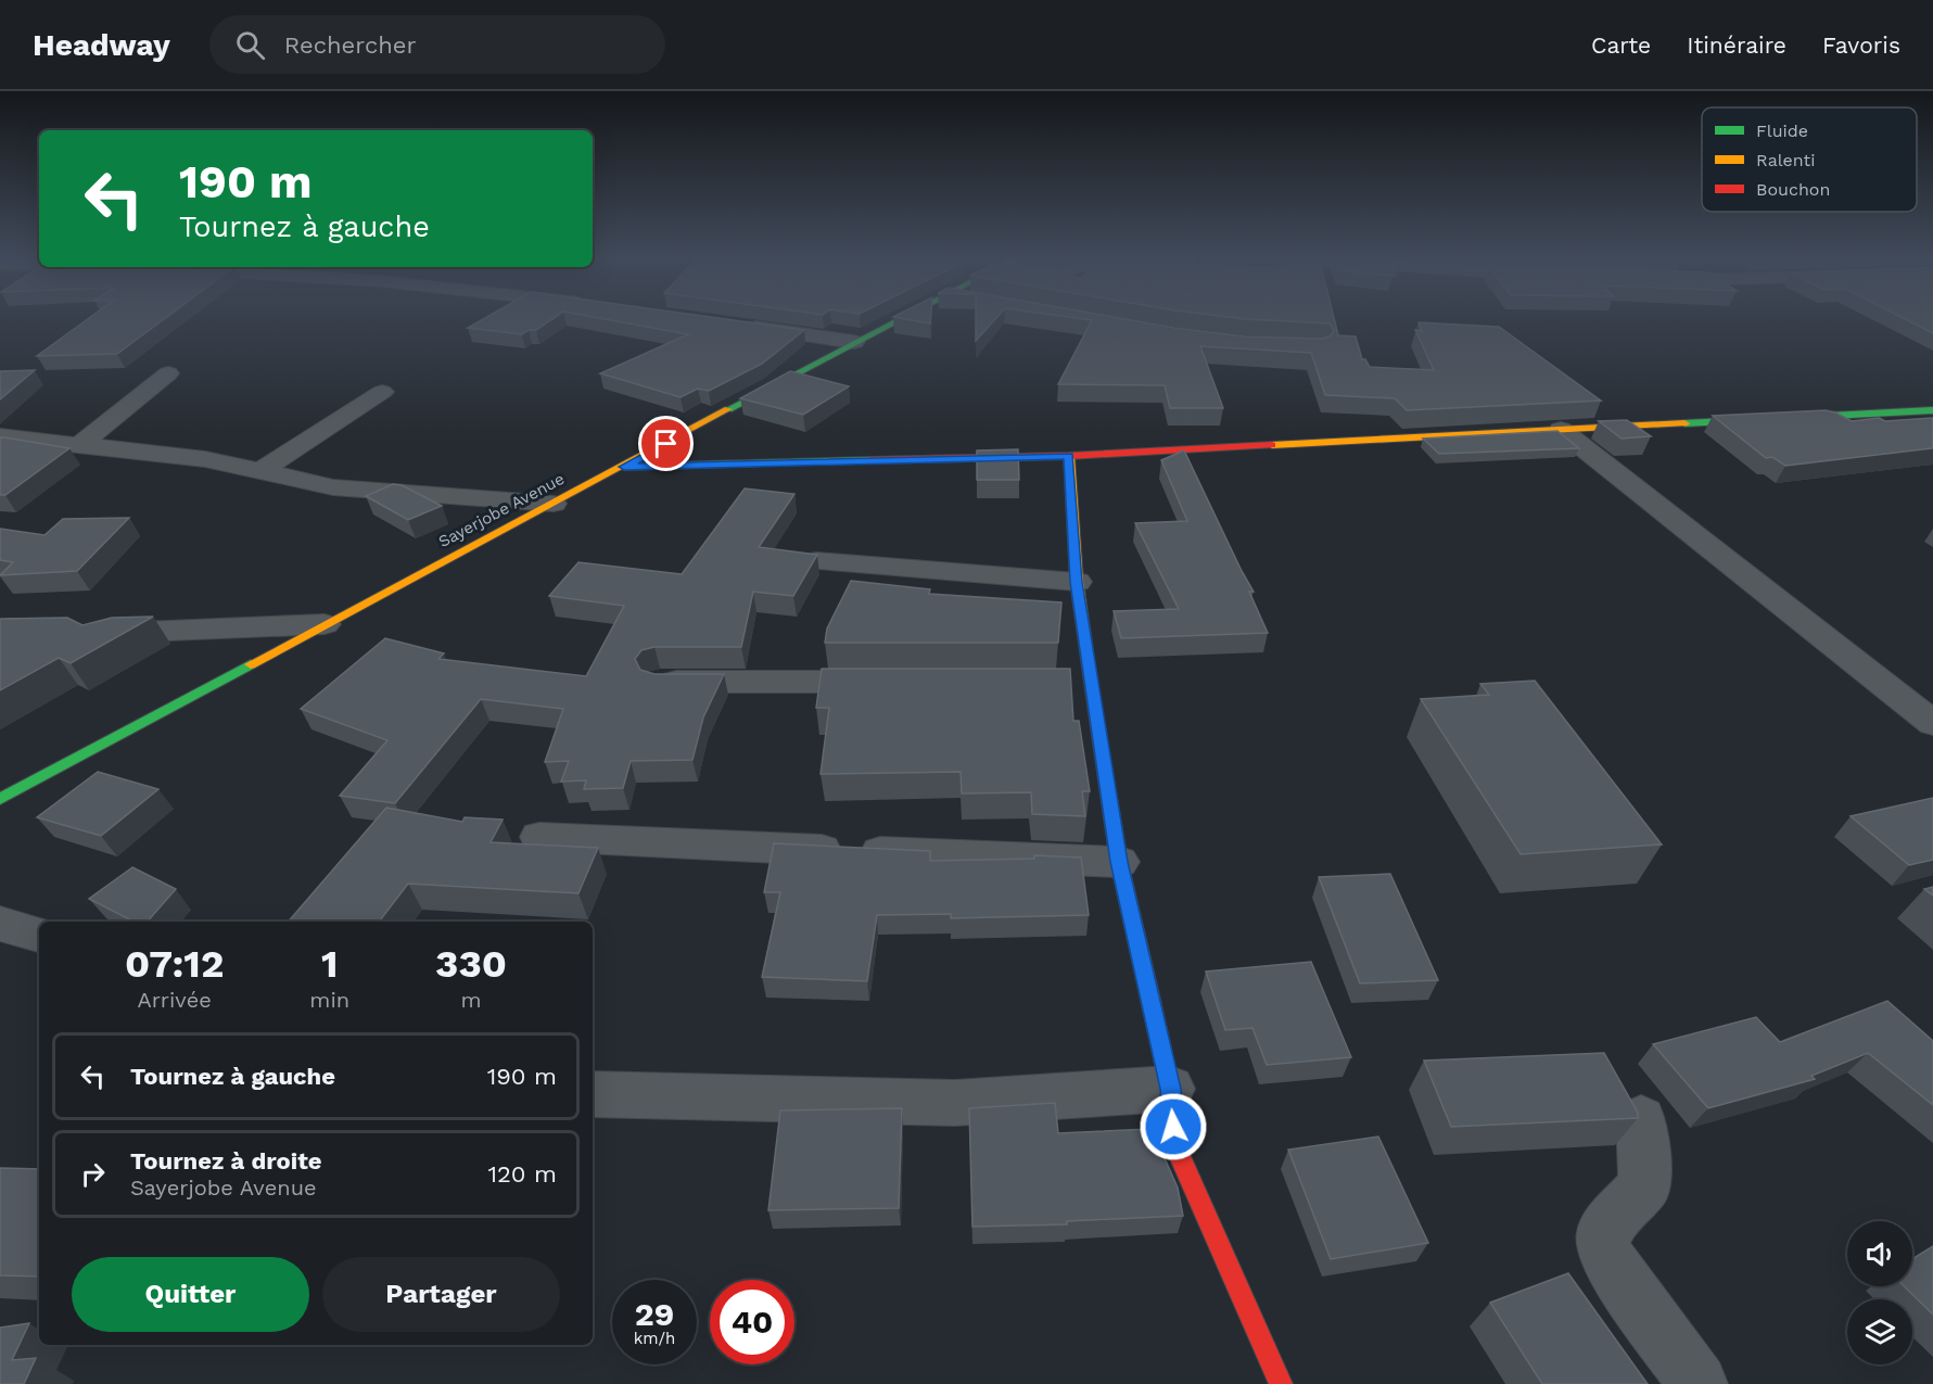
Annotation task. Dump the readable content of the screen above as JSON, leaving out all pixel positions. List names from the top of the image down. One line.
{"streets":{"street":["Sayerjobe Avenue"]},"legend":["Fluide","Ralenti","Bouchon"],"page":{"header":"Headway","search":"Rechercher","nav":["Carte","Itinéraire","Favoris"],"turn":["190 m","Tournez à gauche"],"eta":["07:12","Arrivée","1","min","330","m"],"list":[{"name":"Tournez à gauche","value":"190 m"},{"name":"Tournez à droite","note":"Sayerjobe Avenue","value":"120 m"}],"buttons":["Quitter","Partager"],"speed":"29 km/h","limit":"40"}}
